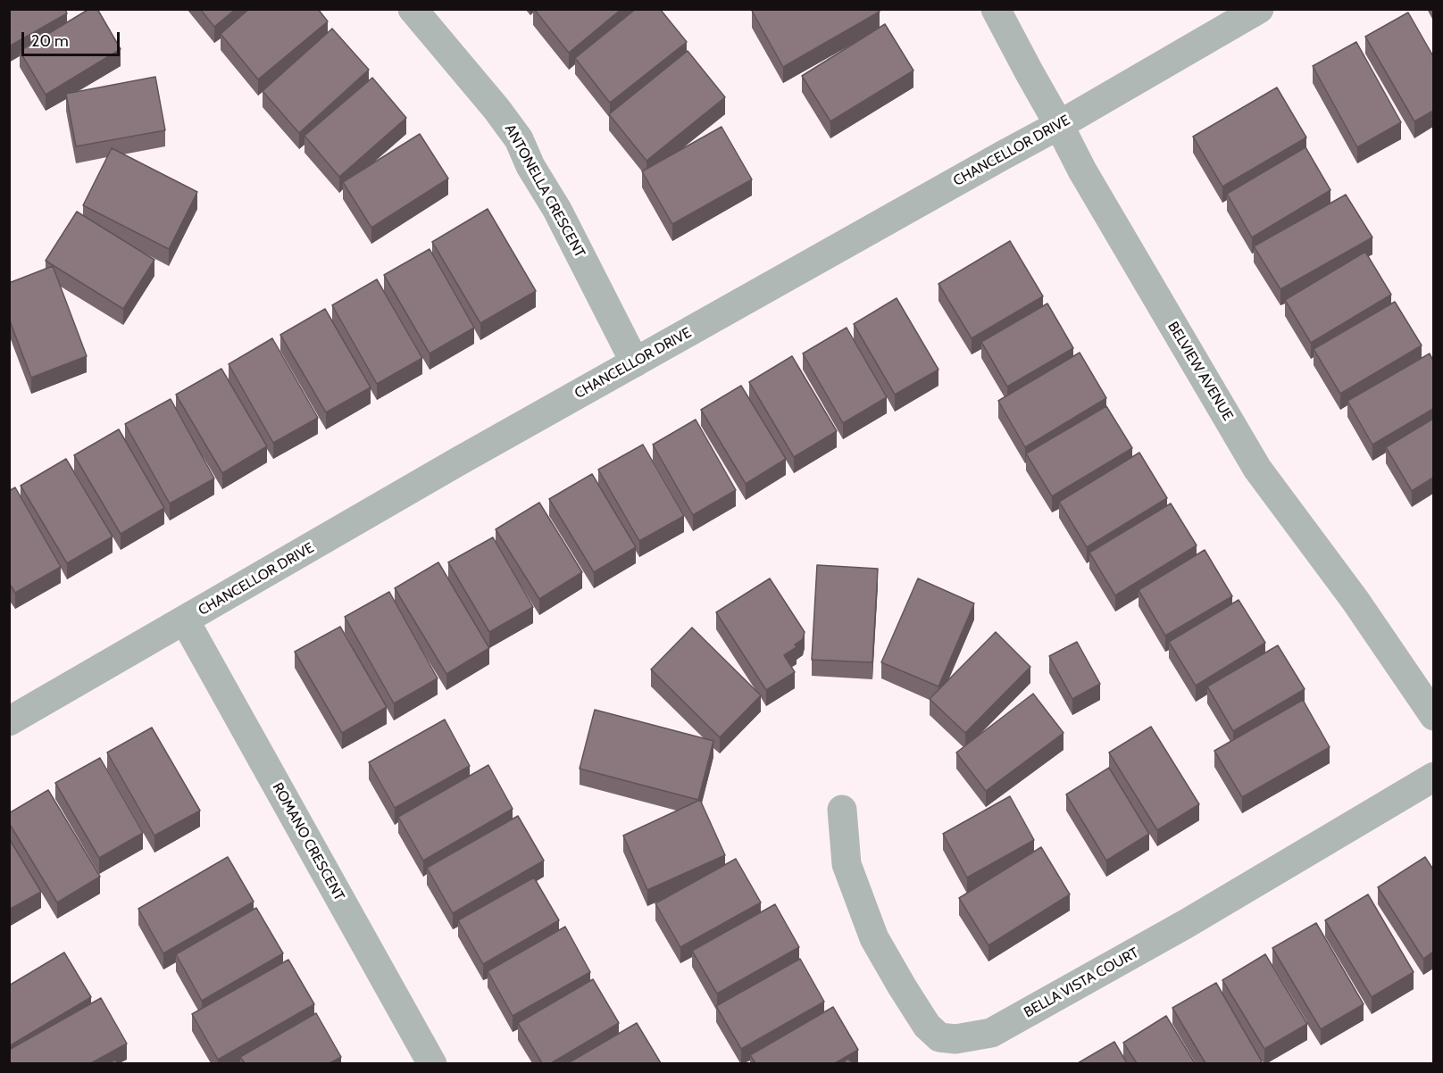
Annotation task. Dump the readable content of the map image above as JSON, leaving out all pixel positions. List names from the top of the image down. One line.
{"streets":{"street":["CHANCELLOR DRIVE","ANTONELLA CRESCENT","BELVIEW AVENUE","ROMANO CRESCENT","BELLA VISTA COURT"]},"crossings":[["CHANCELLOR DRIVE","ANTONELLA CRESCENT"],["CHANCELLOR DRIVE","BELVIEW AVENUE"],["CHANCELLOR DRIVE","ROMANO CRESCENT"]],"scale_bar":"20 m"}
